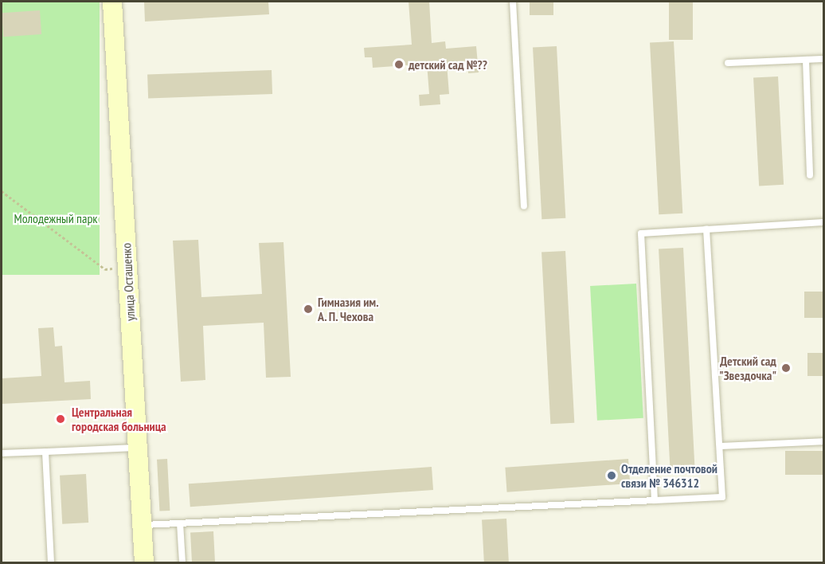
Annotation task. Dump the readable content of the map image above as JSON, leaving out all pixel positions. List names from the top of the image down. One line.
{"streets":{"street":["улица Осташенко"]},"parks":["Молодежный парк"],"places":["детский сад №??","Гимназия им. А. П. Чехова","Детский сад \"Звездочка\"","Центральная городская больница","Отделение почтовой связи № 346312"]}
